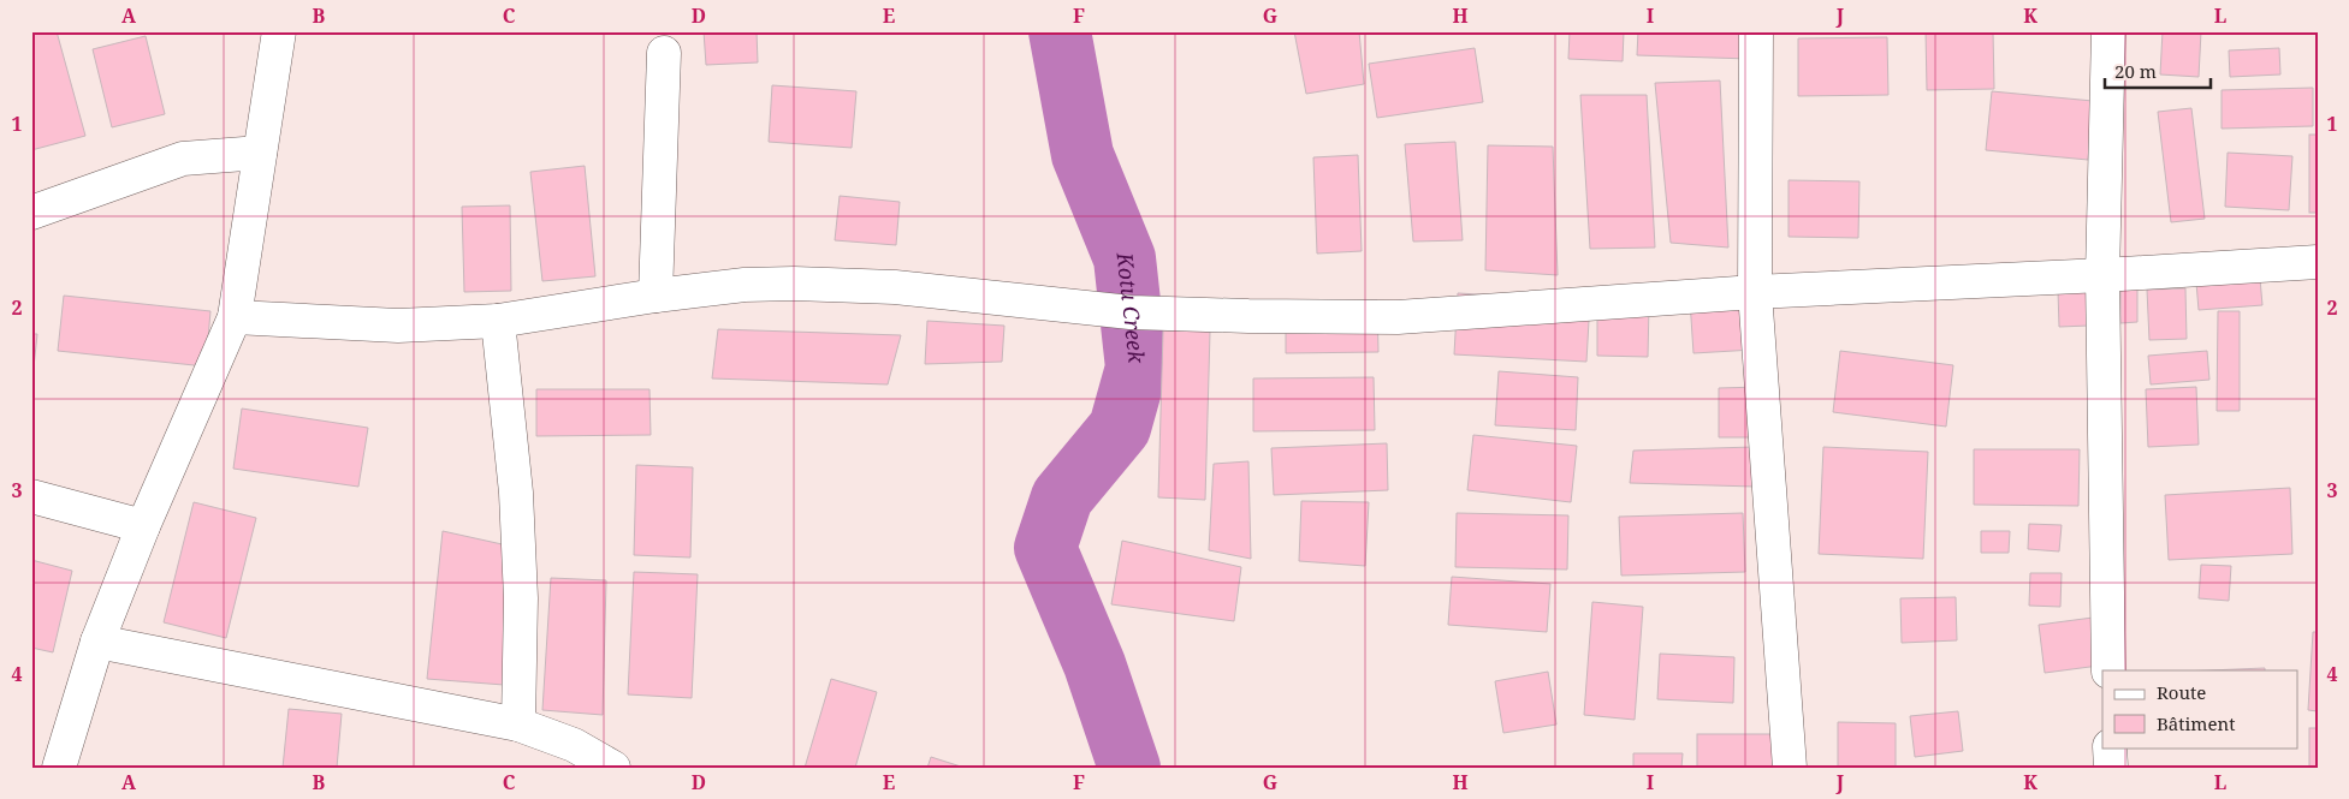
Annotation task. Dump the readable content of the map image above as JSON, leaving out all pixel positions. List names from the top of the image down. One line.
{"water":["Kotu Creek"],"legend":["Route","Bâtiment"],"scale_bar":"20 m","grid":{"columns":["A","B","C","D","E","F","G","H","I","J","K","L"],"rows":["1","2","3","4"]}}
